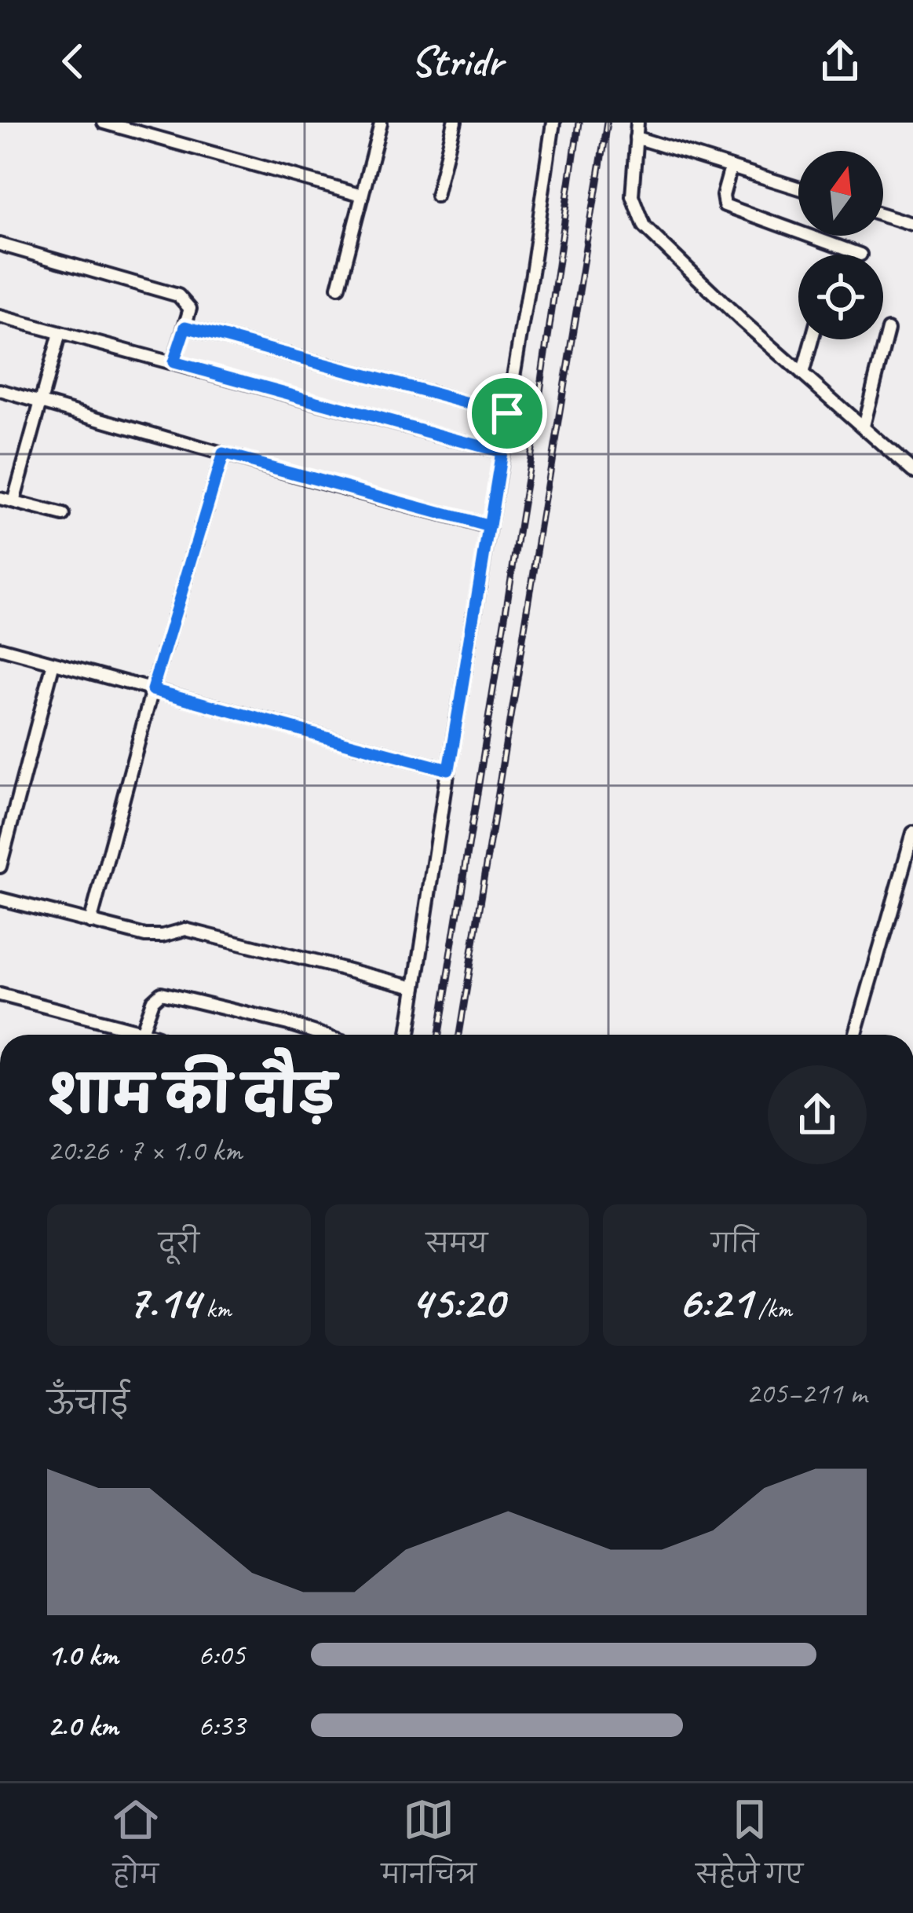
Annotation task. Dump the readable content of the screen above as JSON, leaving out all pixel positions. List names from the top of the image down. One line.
{"north":"top","page":{"header":"Stridr","heading":["शाम की दौड़","20:26 · 7 × 1.0 km"],"stats":[["दूरी","7.14 km"],["समय","45:20"],["गति","6:21 /km"]],"chart":["ऊँचाई","205–211 m"],"list":[{"name":"1.0 km","note":"6:05"},{"name":"2.0 km","note":"6:33"}],"tabs":["होम","मानचित्र","सहेजे गए"]}}
